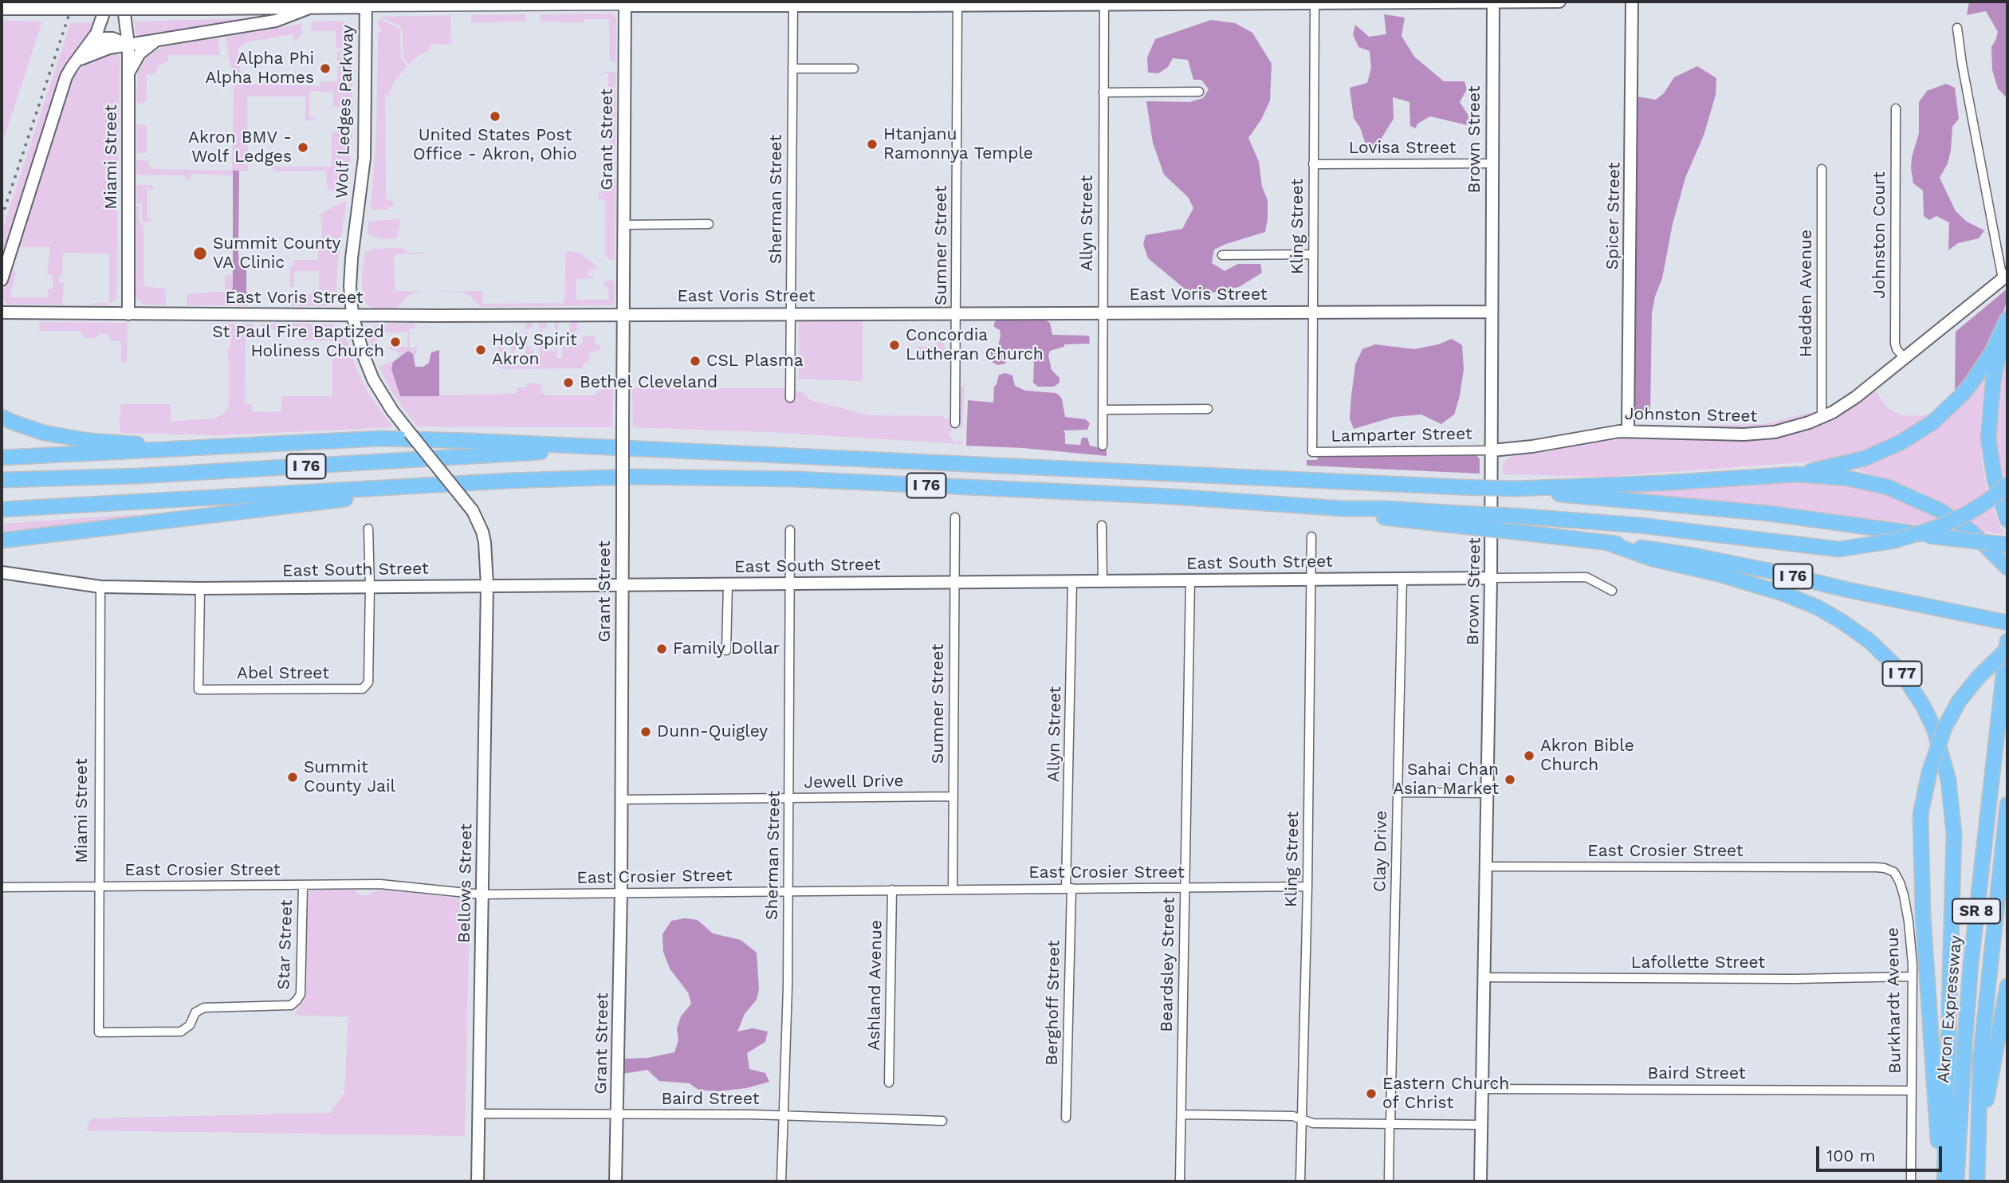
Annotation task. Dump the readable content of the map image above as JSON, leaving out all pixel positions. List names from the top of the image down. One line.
{"streets":{"highway":["I 76","I 77","SR 8","Akron Expressway"],"main road":["Wolf Ledges Parkway","Grant Street","Brown Street","Miami Street","Spicer Street","East Voris Street","Johnston Street","East South Street","Bellows Street"],"street":["Lovisa Street","Sherman Street","Allyn Street","Kling Street","Johnston Court","Sumner Street","Hedden Avenue","Lamparter Street","Abel Street","Jewell Drive","Clay Drive","East Crosier Street","Star Street","Lafollette Street","Beardsley Street","Ashland Avenue","Burkhardt Avenue","Berghoff Street","Baird Street"]},"crossings":[["Wolf Ledges Parkway","East Voris Street"],["Wolf Ledges Parkway","East South Street"],["Wolf Ledges Parkway","Bellows Street"],["Grant Street","East Voris Street"],["Grant Street","East South Street"],["Grant Street","Jewell Drive"],["Grant Street","East Crosier Street"],["Grant Street","Baird Street"],["Brown Street","Lovisa Street"],["Brown Street","East Voris Street"],["Brown Street","Johnston Street"],["Brown Street","Lamparter Street"],["Brown Street","East South Street"],["Brown Street","East Crosier Street"],["Brown Street","Lafollette Street"],["Brown Street","Baird Street"],["Lovisa Street","Kling Street"],["Miami Street","East Voris Street"],["Miami Street","East South Street"],["Miami Street","East Crosier Street"],["Miami Street","Star Street"],["Sherman Street","East Voris Street"],["Sherman Street","East South Street"],["Sherman Street","Jewell Drive"],["Sherman Street","East Crosier Street"],["Sherman Street","Baird Street"],["Spicer Street","Johnston Street"],["Allyn Street","East Voris Street"],["Allyn Street","East South Street"],["Allyn Street","East Crosier Street"],["Allyn Street","Berghoff Street"],["Kling Street","East Voris Street"],["Kling Street","Lamparter Street"],["Kling Street","East South Street"],["Kling Street","East Crosier Street"],["Johnston Court","Johnston Street"],["Sumner Street","East Voris Street"],["Sumner Street","East South Street"],["Sumner Street","Jewell Drive"],["Sumner Street","East Crosier Street"],["Hedden Avenue","Johnston Street"],["Johnston Street","Lamparter Street"],["I 76","I 77"],["East South Street","Abel Street"],["East South Street","Clay Drive"],["East South Street","Bellows Street"],["East South Street","Beardsley Street"],["I 77","Akron Expressway"],["East Crosier Street","Bellows Street"],["East Crosier Street","Star Street"],["East Crosier Street","Beardsley Street"],["East Crosier Street","Ashland Avenue"],["East Crosier Street","Burkhardt Avenue"],["East Crosier Street","Berghoff Street"],["Bellows Street","Baird Street"],["Lafollette Street","Burkhardt Avenue"],["Burkhardt Avenue","Baird Street"]],"places":["Alpha Phi Alpha Homes","United States Post Office - Akron, Ohio","Htanjanu Ramonnya Temple","Akron BMV - Wolf Ledges","Summit County VA Clinic","St Paul Fire Baptized Holiness Church","Concordia Lutheran Church","Holy Spirit Akron","CSL Plasma","Bethel Cleveland","Family Dollar","Dunn-Quigley","Akron Bible Church","Summit County Jail","Sahai Chan Asian Market","Eastern Church of Christ"],"scale_bar":"100 m"}
